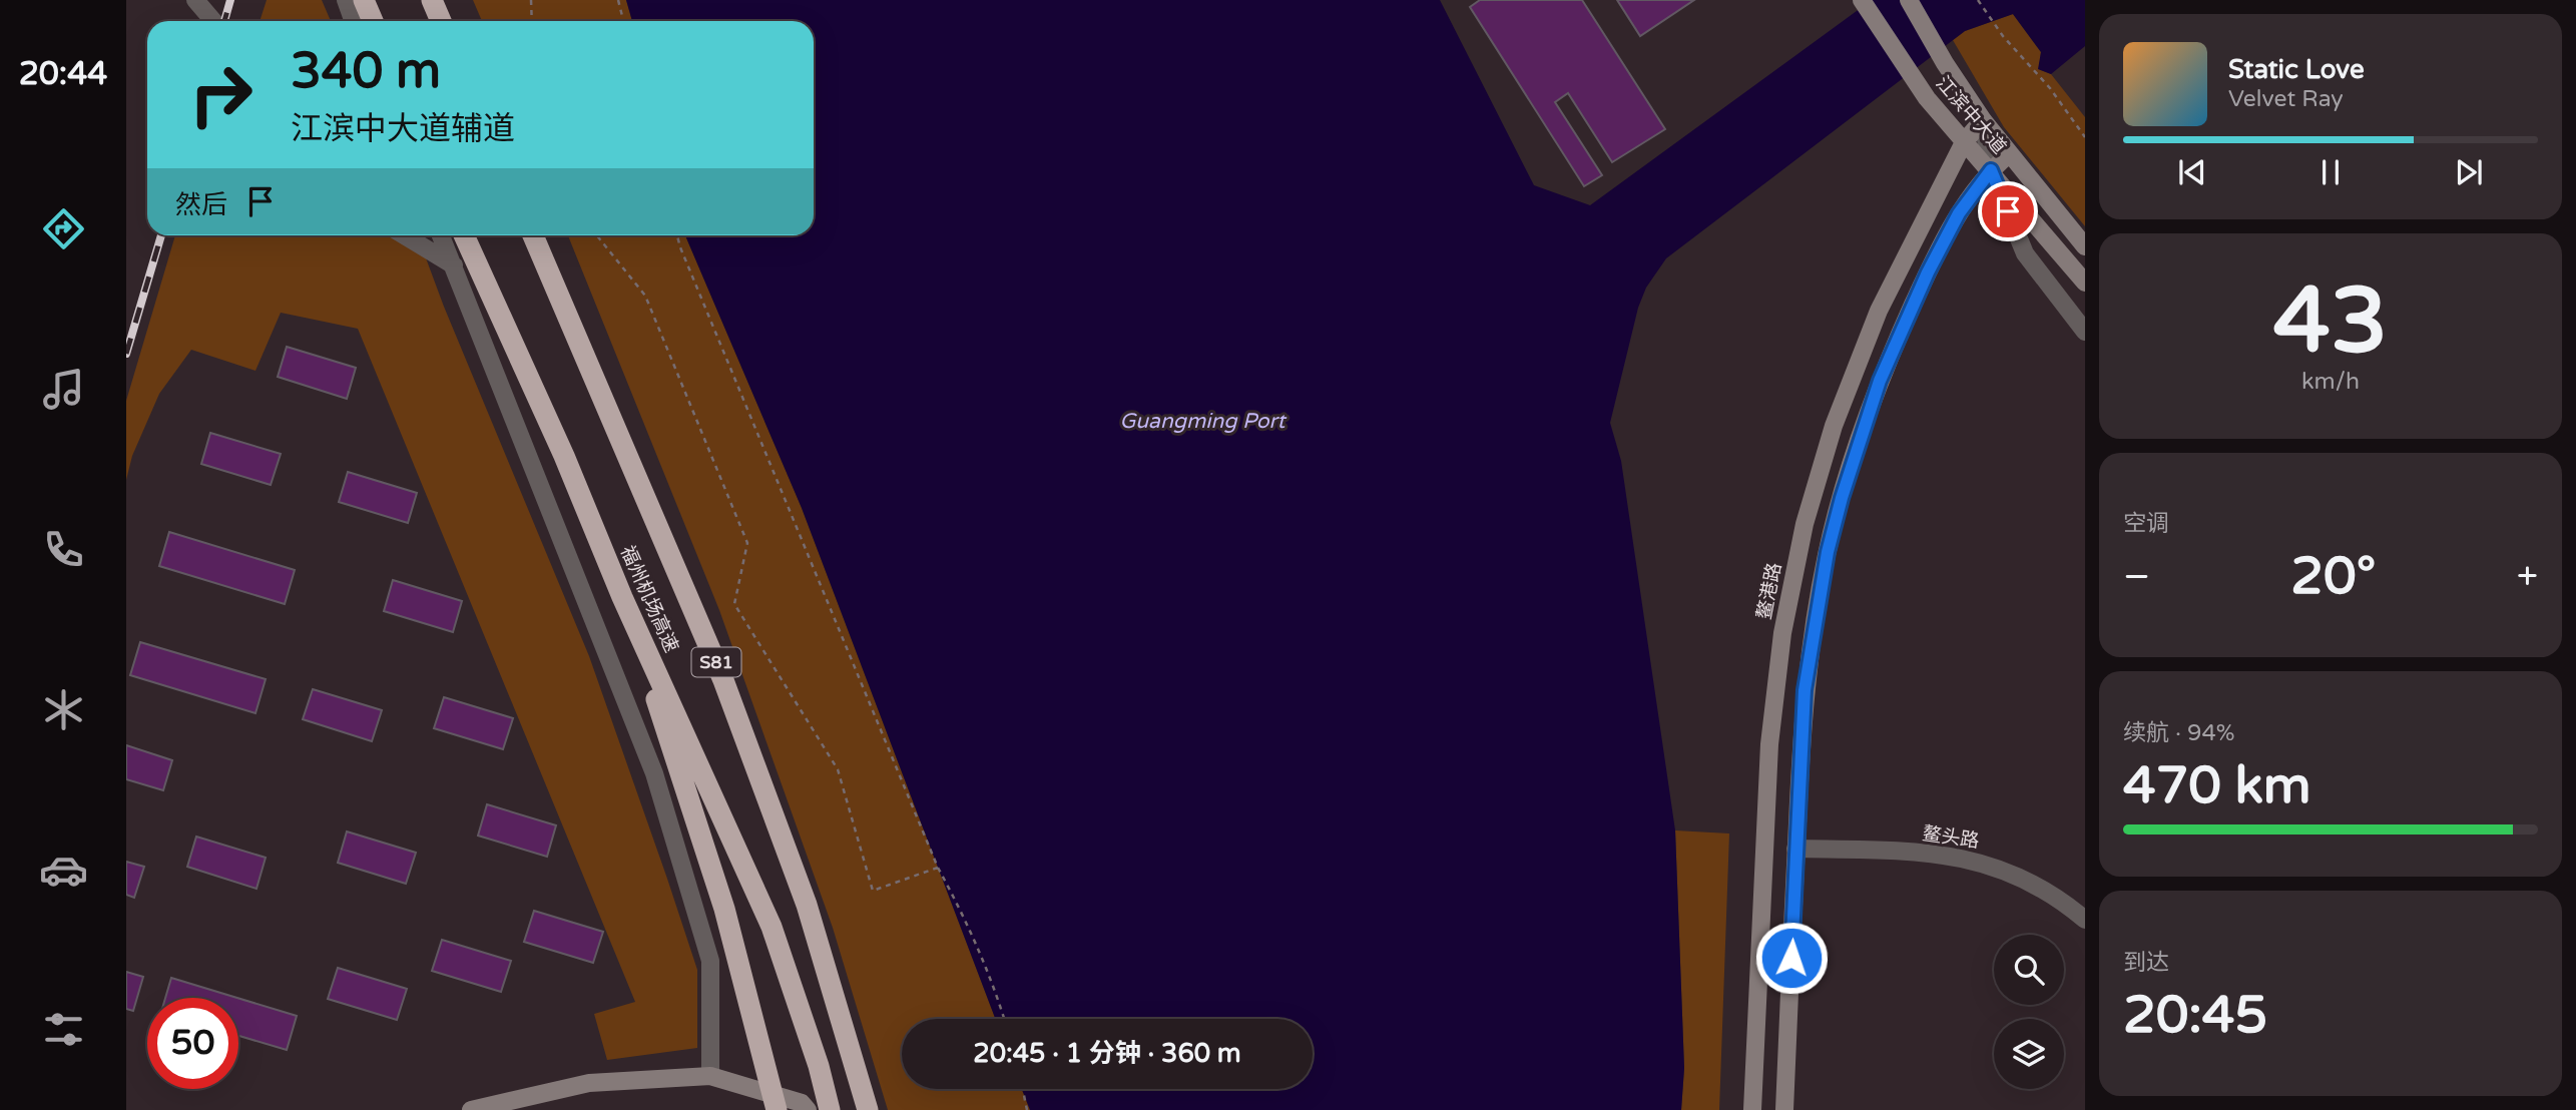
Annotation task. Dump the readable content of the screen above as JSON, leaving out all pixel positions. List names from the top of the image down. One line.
{"streets":{"highway":["福州机场高速","S81"],"main road":["江滨中大道","鳌港路"],"street":["鳌头路"]},"crossings":[["江滨中大道","鳌港路"]],"water":["Guangming Port"],"page":{"tabs":"20:44","turn":["340 m","江滨中大道辅道"],"song":["Static Love","Velvet Ray"],"then":"然后","tile":[["43","km/h"],"空调",["续航 · 94%","470 km"],["到达","20:45"]],"heat":["−","20°","+"],"limit":"50","trip":"20:45 · 1 分钟 · 360 m"}}
